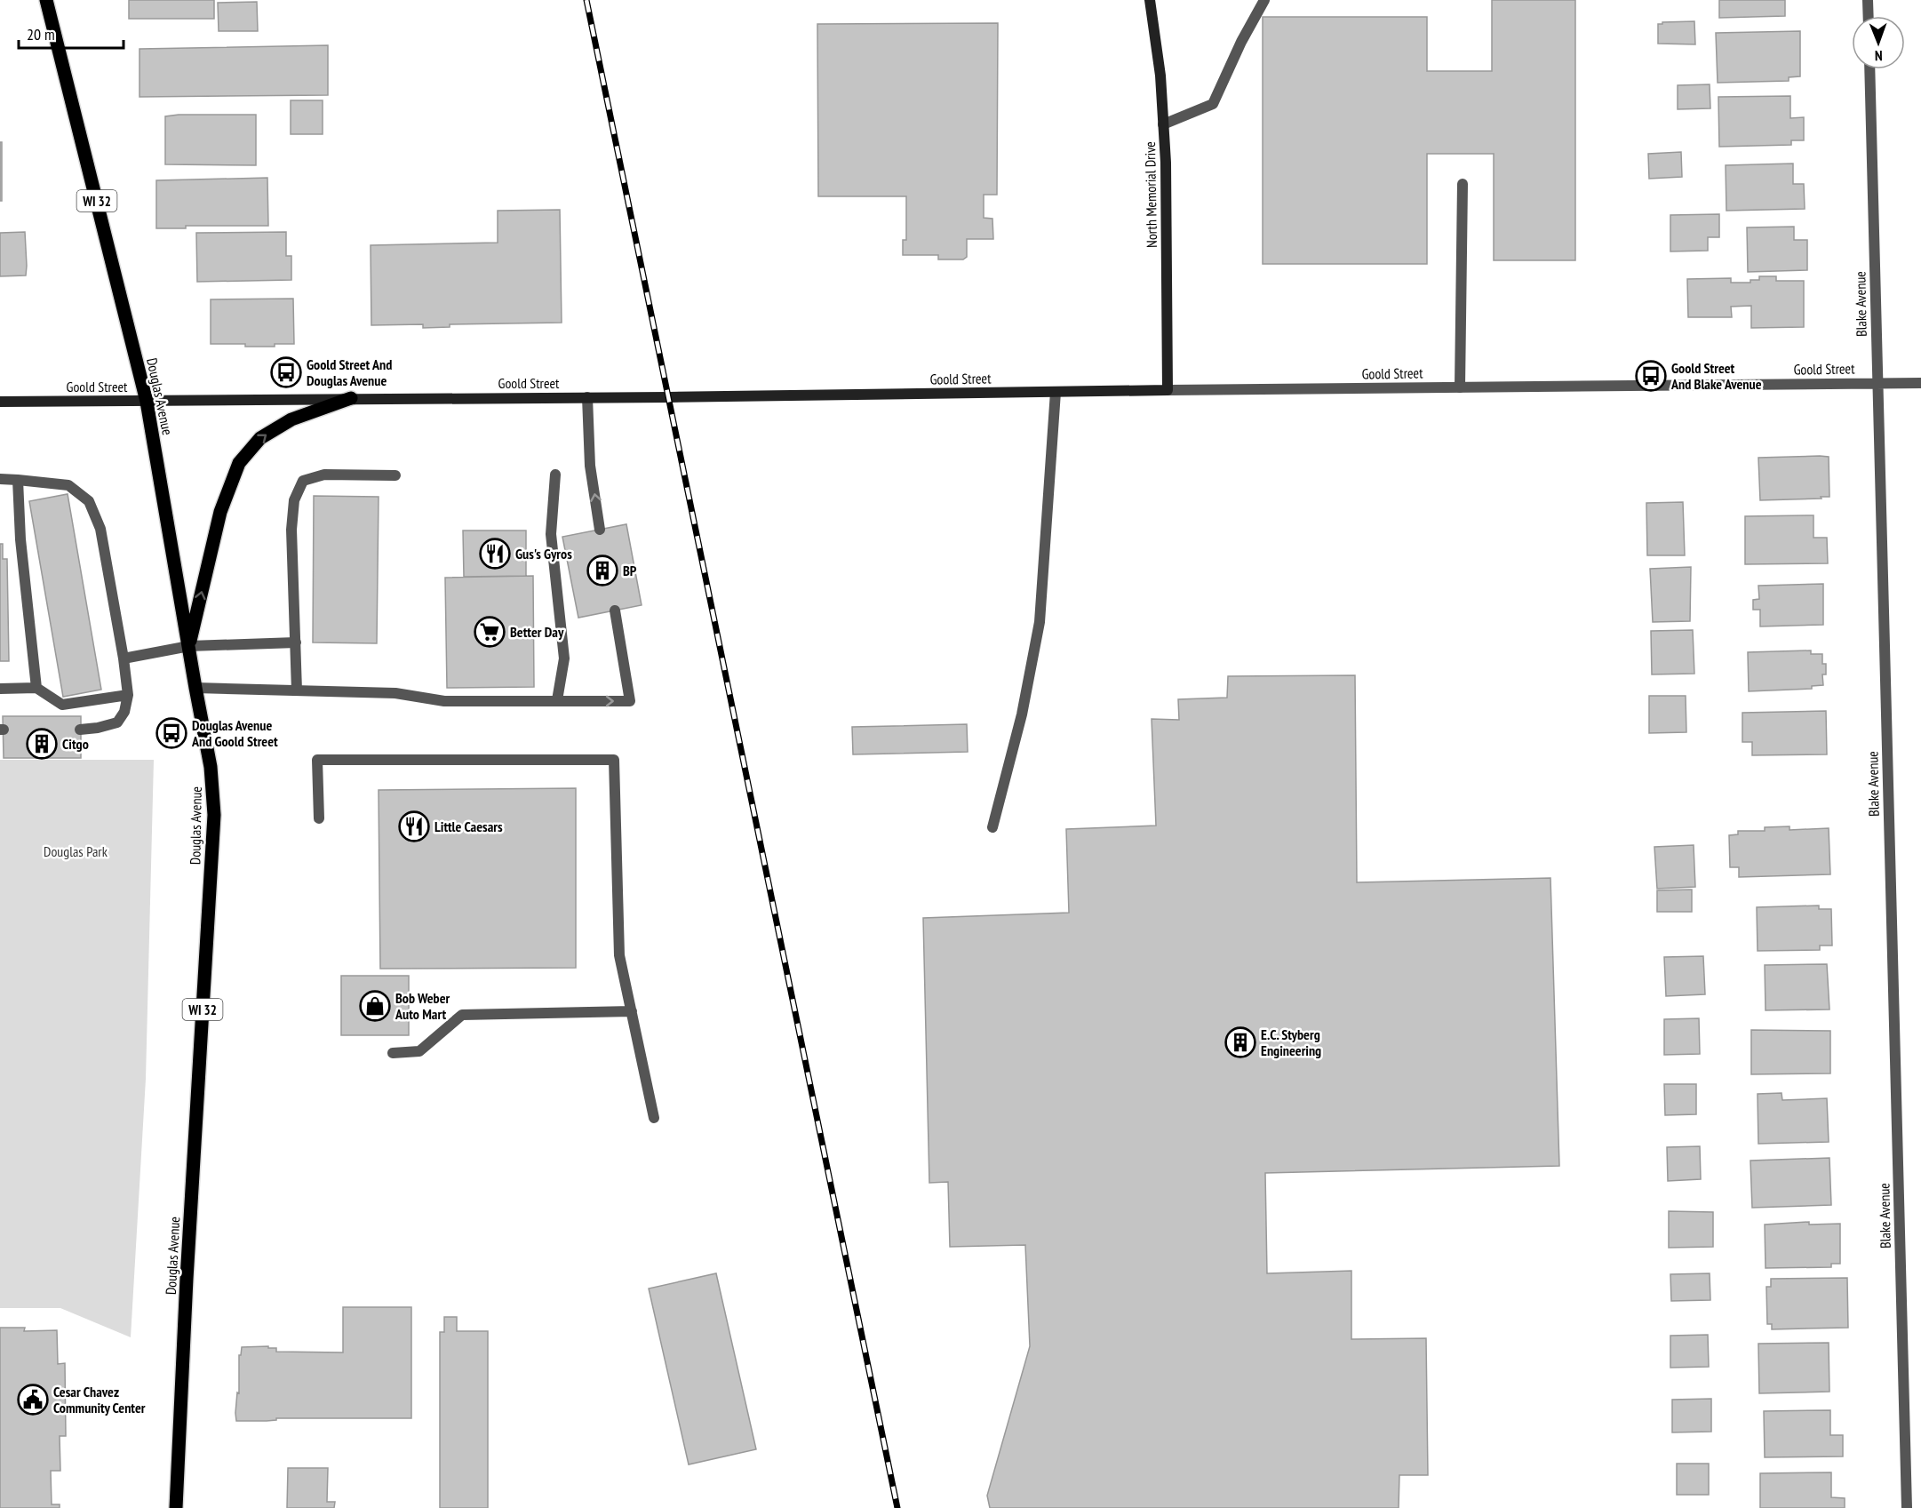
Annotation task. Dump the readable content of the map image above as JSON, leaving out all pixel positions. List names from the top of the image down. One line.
{"streets":{"main road":["North Memorial Drive","WI 32","Goold Street","Douglas Avenue"],"street":["Blake Avenue"]},"crossings":[["North Memorial Drive","Goold Street"],["Blake Avenue","Goold Street"],["Goold Street","Douglas Avenue"]],"parks":["Douglas Park"],"places":{"bus stop":["Goold Street And Douglas Avenue","Goold Street And Blake Avenue","Douglas Avenue And Goold Street"],"restaurant":["Gus's Gyros","Little Caesars"],"building":["BP","Citgo","E.C. Styberg Engineering"],"supermarket":["Better Day"],"shop":["Bob Weber Auto Mart"],"public building":["Cesar Chavez Community Center"]},"scale_bar":"20 m","north":"bottom"}
